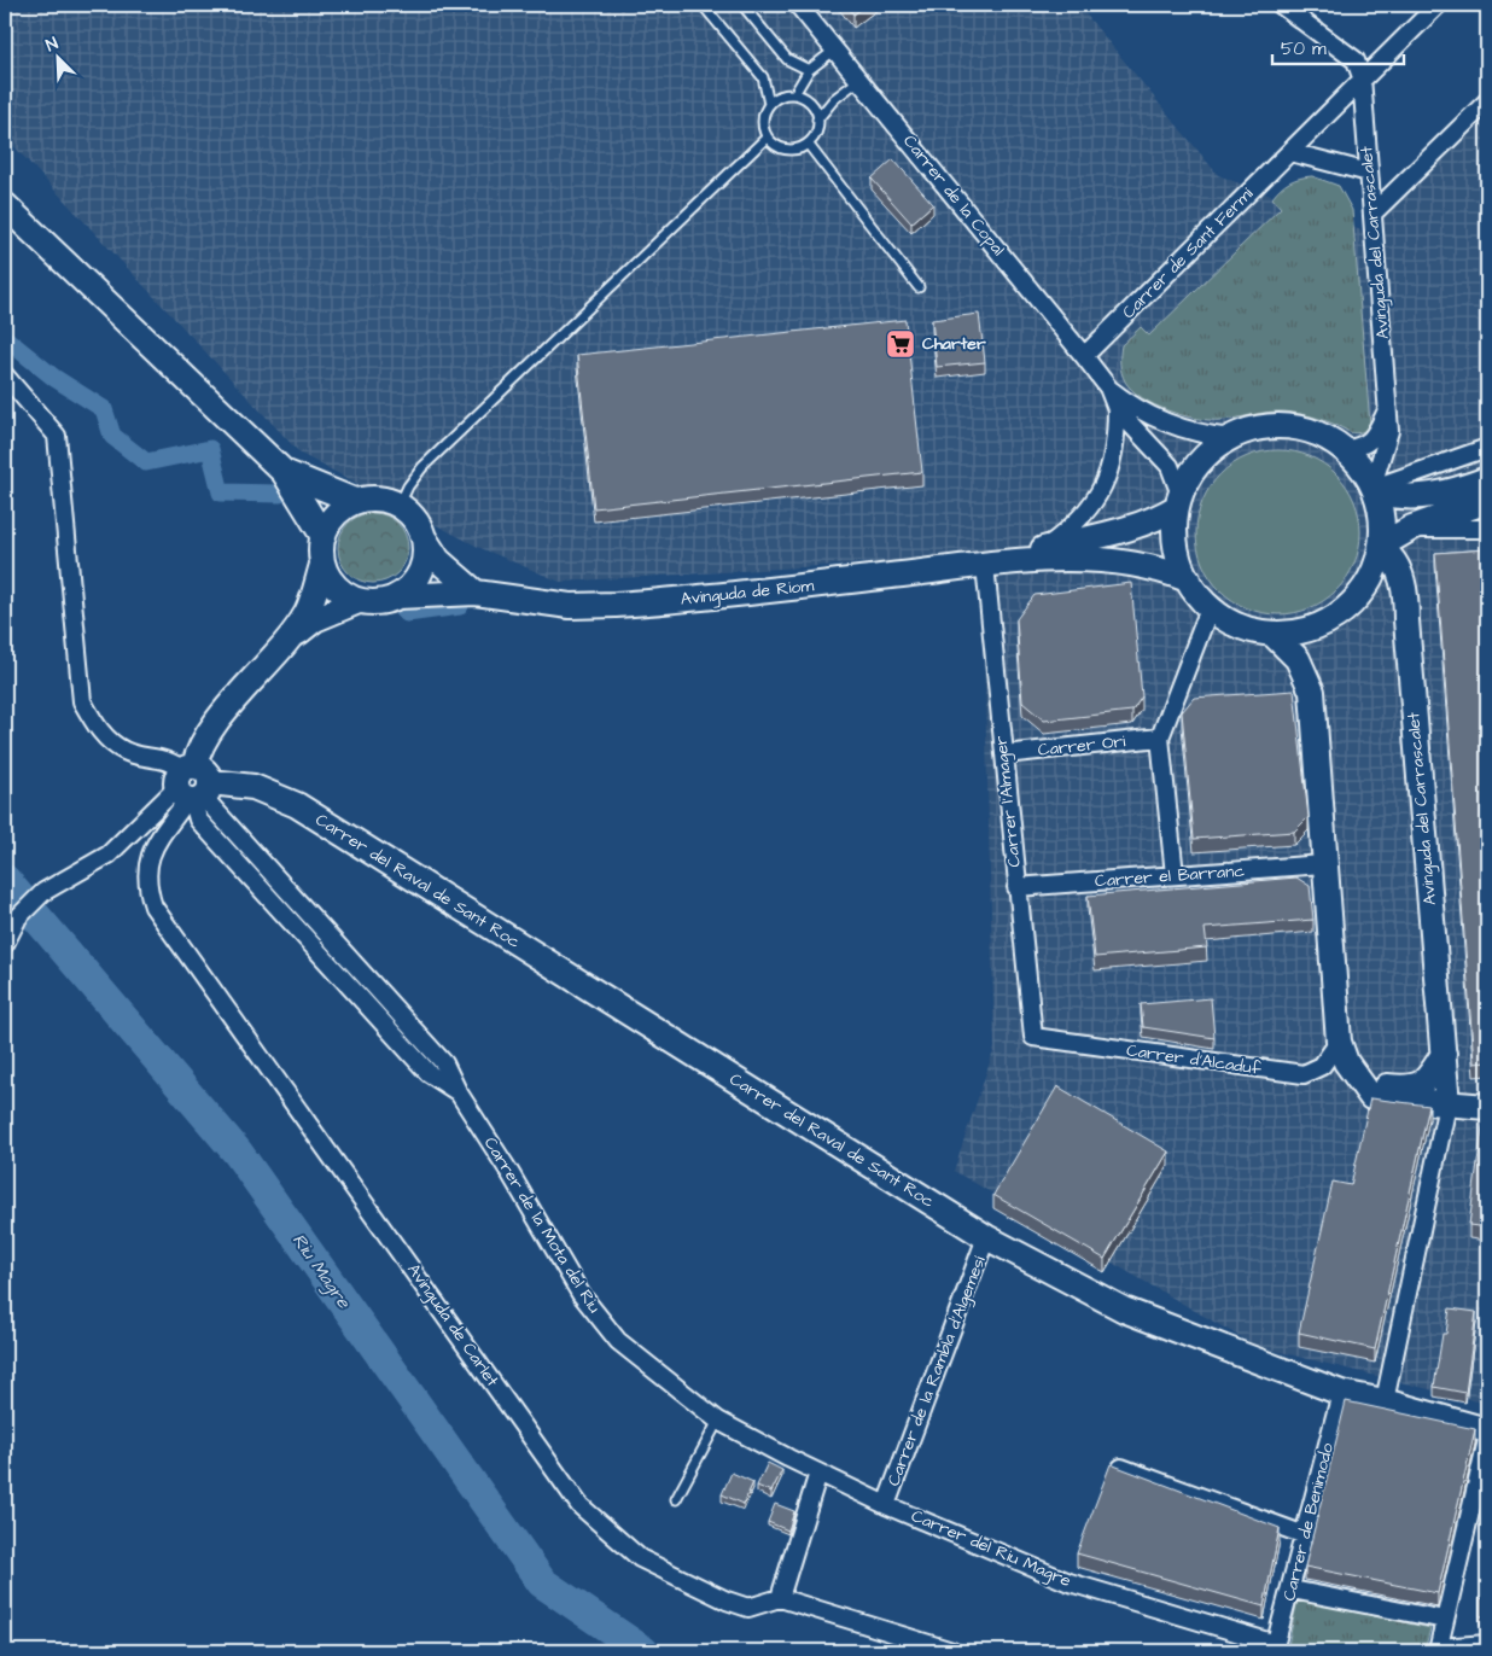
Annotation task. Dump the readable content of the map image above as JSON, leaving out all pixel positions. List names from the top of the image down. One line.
{"streets":{"street":["Carrer de la Copal","Avinguda del Carrascalet","Carrer de Sant Fermí","Avinguda de Riom","Carrer Ori","Carrer l'Almager","Carrer el Barranc","Carrer del Raval de Sant Roc","Carrer d'Alcaduf","Carrer de la Mota del Riu","Avinguda de Carlet","Carrer de la Rambla d'Algemesí","Carrer de Benimodo","Carrer del Riu Magre"]},"crossings":[["Carrer de la Copal","Avinguda del Carrascalet"],["Carrer de la Copal","Carrer de Sant Fermí"],["Carrer de la Copal","Avinguda de Riom"],["Avinguda del Carrascalet","Carrer de Sant Fermí"],["Avinguda del Carrascalet","Avinguda de Riom"],["Avinguda del Carrascalet","Carrer del Raval de Sant Roc"],["Avinguda de Riom","Carrer l'Almager"],["Carrer Ori","Carrer l'Almager"],["Carrer l'Almager","Carrer el Barranc"],["Carrer l'Almager","Carrer d'Alcaduf"],["Carrer del Raval de Sant Roc","Carrer de la Mota del Riu"],["Carrer del Raval de Sant Roc","Avinguda de Carlet"],["Carrer del Raval de Sant Roc","Carrer de la Rambla d'Algemesí"],["Carrer del Raval de Sant Roc","Carrer de Benimodo"],["Carrer de la Mota del Riu","Avinguda de Carlet"],["Carrer de la Mota del Riu","Carrer del Riu Magre"],["Carrer de la Rambla d'Algemesí","Carrer del Riu Magre"],["Carrer de Benimodo","Carrer del Riu Magre"]],"water":["Riu Magre"],"places":{"supermarket":["Charter"]},"scale_bar":"50 m","north":"top left"}
